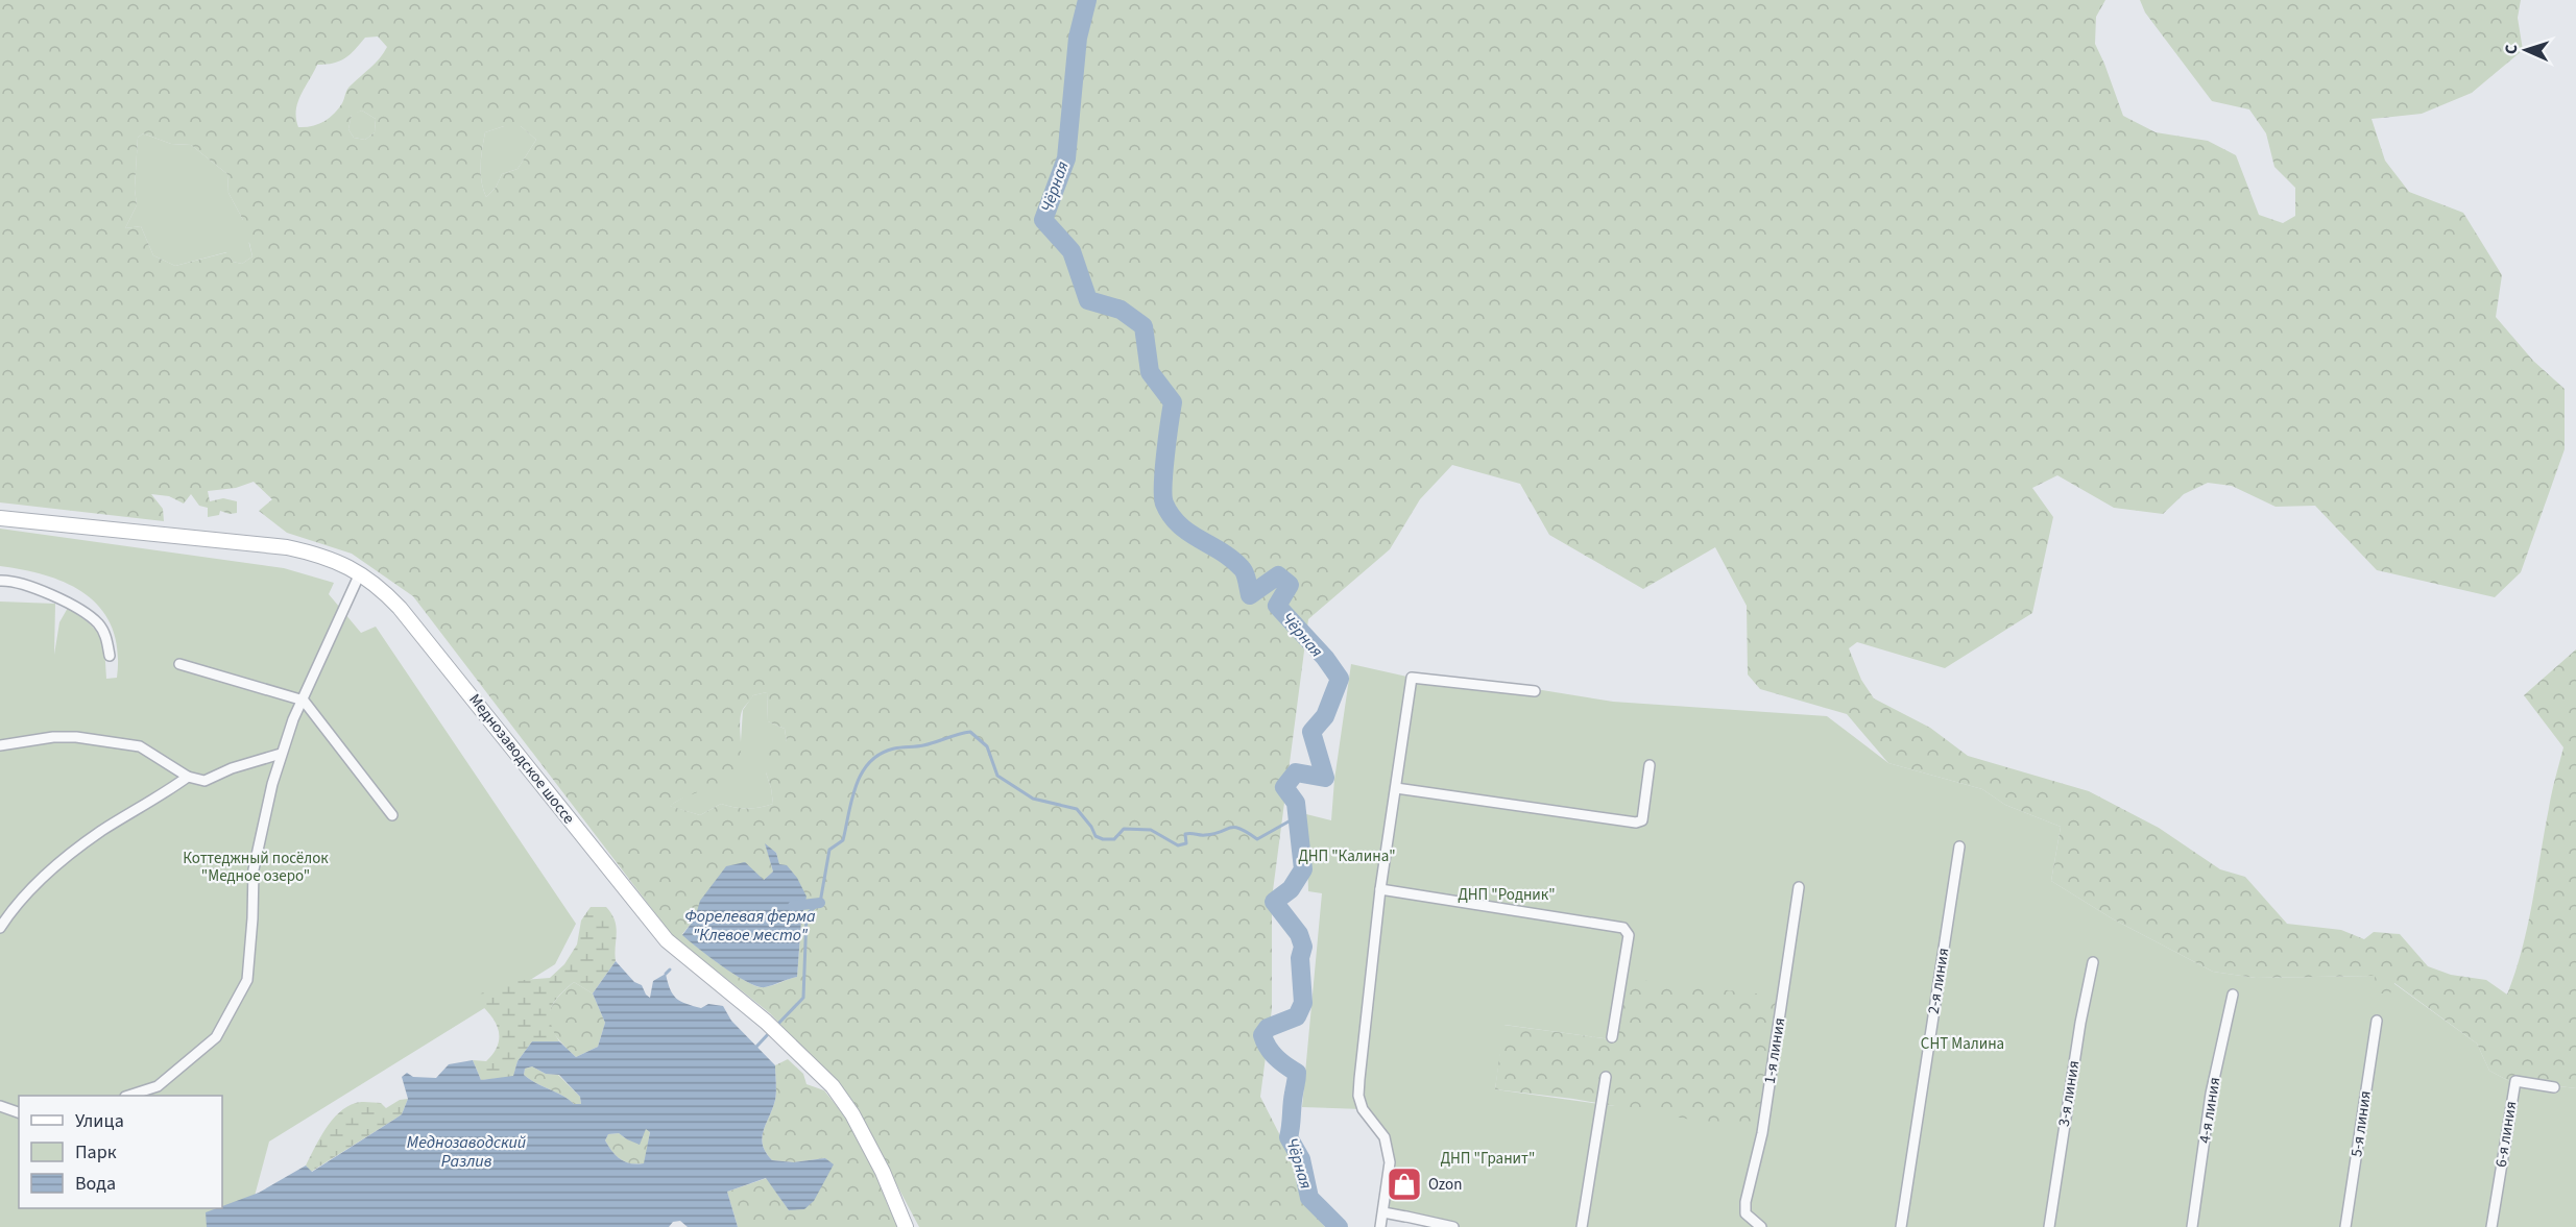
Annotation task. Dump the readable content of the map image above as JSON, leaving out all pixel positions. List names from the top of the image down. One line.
{"streets":{"main road":["Меднозаводское шоссе"],"street":["2-я линия","1-я линия","3-я линия","4-я линия","5-я линия","6-я линия"]},"water":["Чёрная","Форелевая ферма \"Клевое место\"","Меднозаводский Разлив"],"parks":["ДНП \"Калина\"","Коттеджный посёлок \"Медное озеро\"","ДНП \"Родник\"","СНТ Малина","ДНП \"Гранит\""],"places":{"shop":["Ozon"]},"legend":["Улица","Парк","Вода"],"north":"left"}
